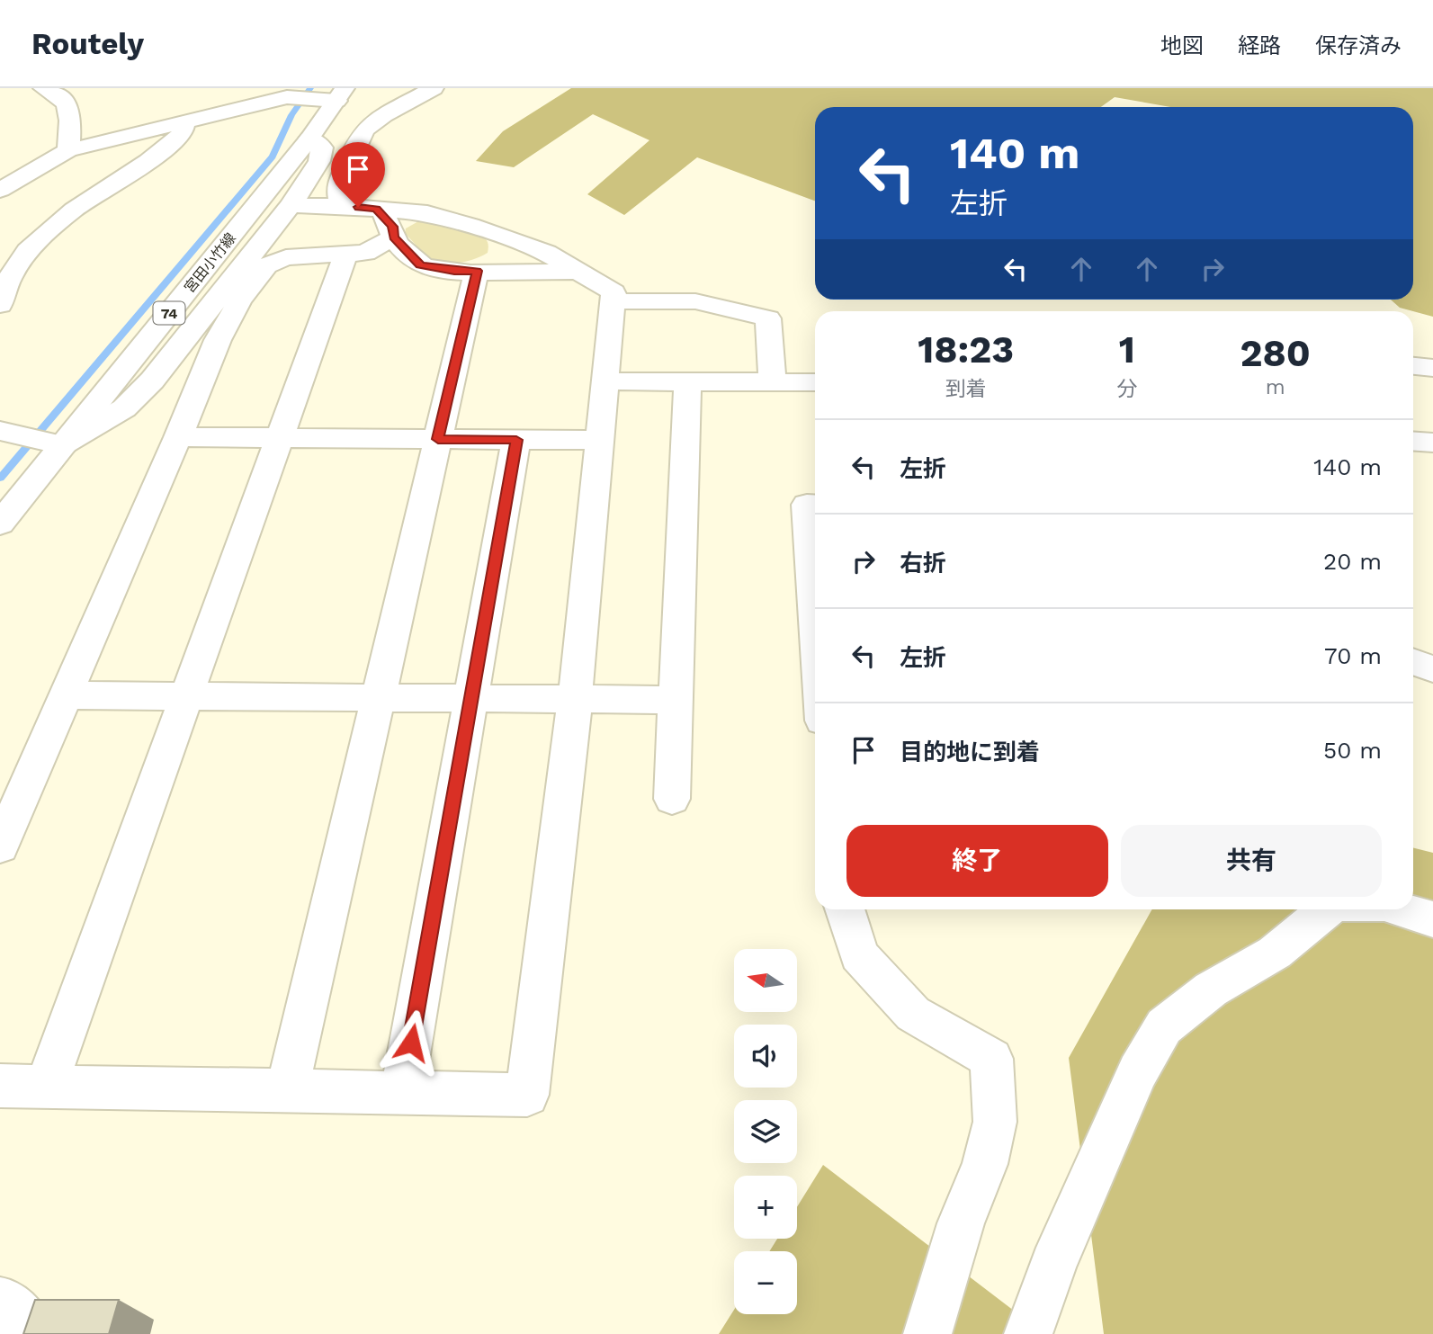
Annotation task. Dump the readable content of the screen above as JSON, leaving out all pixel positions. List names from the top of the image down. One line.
{"streets":{"street":["宮田小竹線","74"]},"north":"left","page":{"header":"Routely","nav":["地図","経路","保存済み"],"turn":["140 m","左折"],"eta":["18:23","到着","1","分","280","m"],"list":[{"name":"左折","value":"140 m"},{"name":"右折","value":"20 m"},{"name":"左折","value":"70 m"},{"name":"目的地に到着","value":"50 m"}],"buttons":["終了","共有"],"map_buttons":["+","−"]}}
